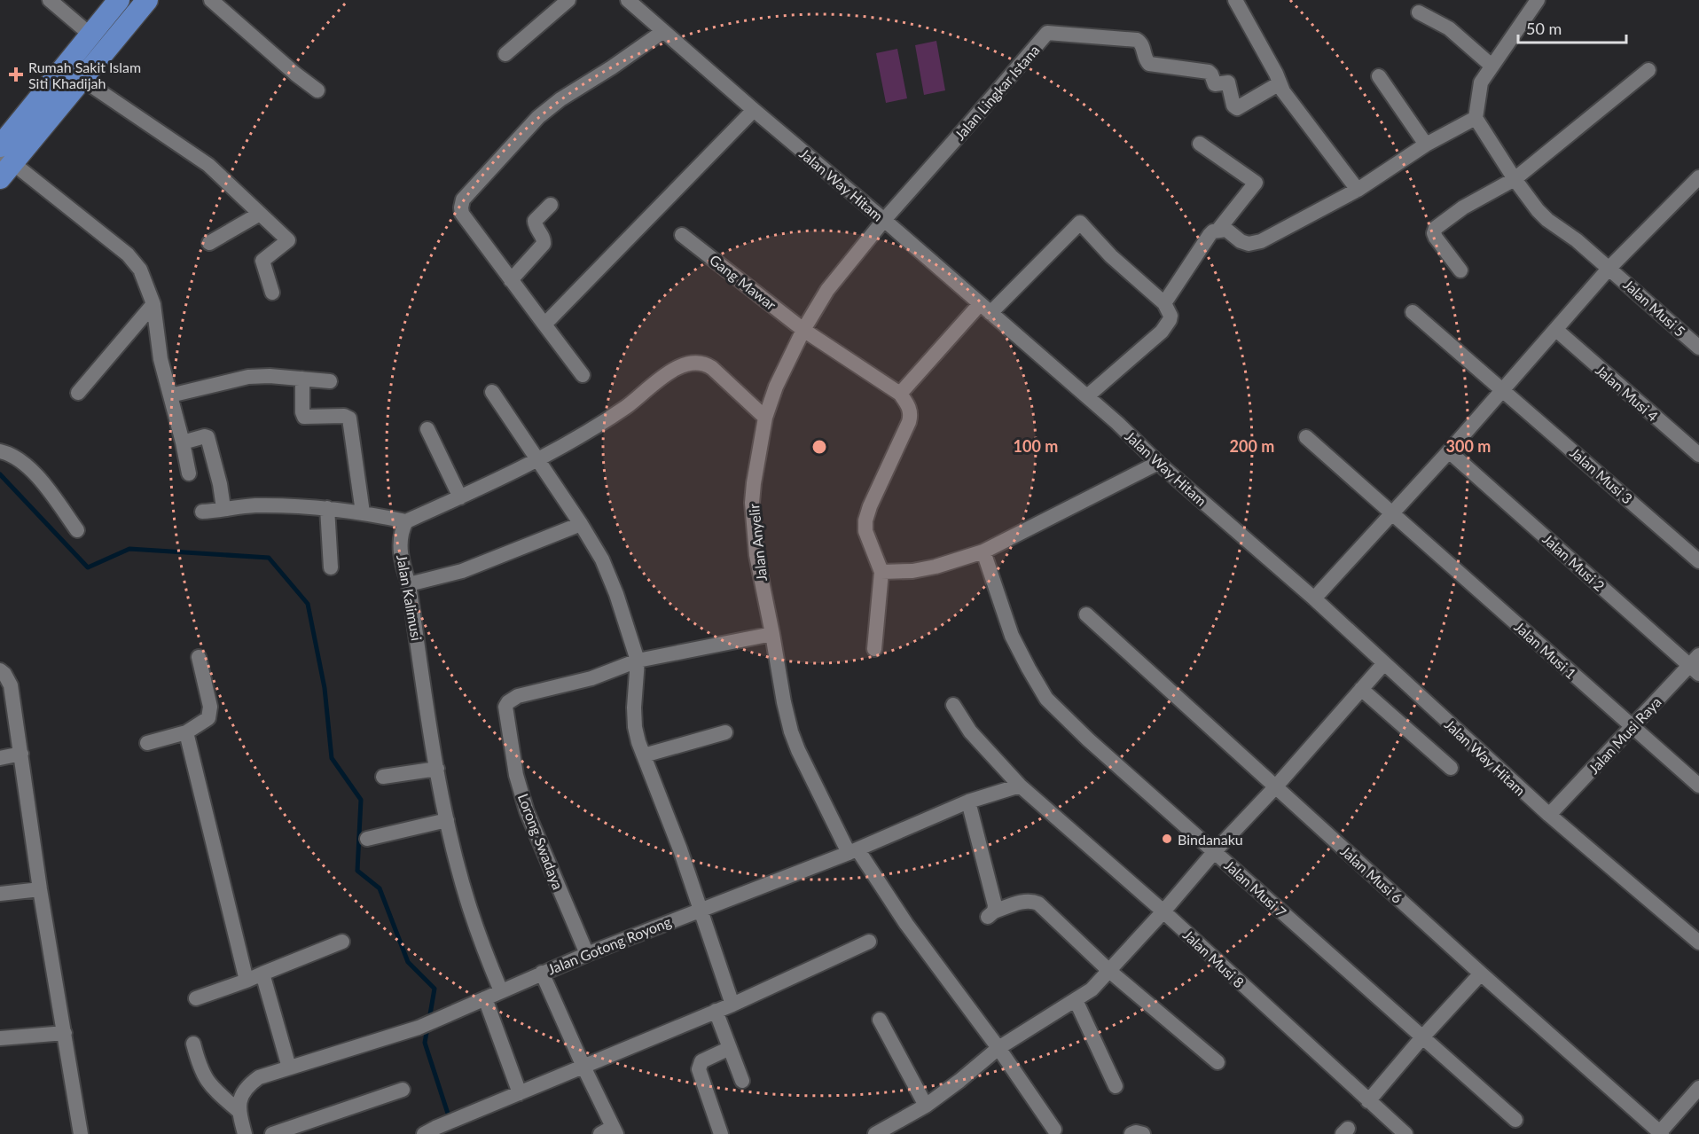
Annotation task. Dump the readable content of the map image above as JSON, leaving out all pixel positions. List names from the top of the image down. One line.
{"streets":{"street":["Jalan Lingkar Istana","Jalan Way Hitam","Gang Mawar","Jalan Musi 5","Jalan Musi 4","Jalan Musi 3","Jalan Anyelir","Jalan Musi 2","Jalan Kalimusi","Jalan Musi 1","Jalan Musi Raya","Lorong Swadaya","Jalan Musi 6","Jalan Musi 7","Jalan Gotong Royong","Jalan Musi 8"]},"crossings":[["Jalan Lingkar Istana","Jalan Way Hitam"],["Jalan Lingkar Istana","Jalan Anyelir"],["Jalan Way Hitam","Jalan Anyelir"],["Jalan Way Hitam","Jalan Musi Raya"],["Gang Mawar","Jalan Anyelir"],["Jalan Anyelir","Jalan Gotong Royong"],["Jalan Musi 2","Jalan Musi Raya"],["Jalan Kalimusi","Jalan Gotong Royong"],["Jalan Musi 1","Jalan Musi Raya"],["Lorong Swadaya","Jalan Gotong Royong"],["Jalan Gotong Royong","Jalan Musi 8"]],"places":{"health":["Rumah Sakit Islam Siti Khadijah"],"other":["Bindanaku"]},"scale_bar":"50 m","rings":["100 m","200 m","300 m"]}
